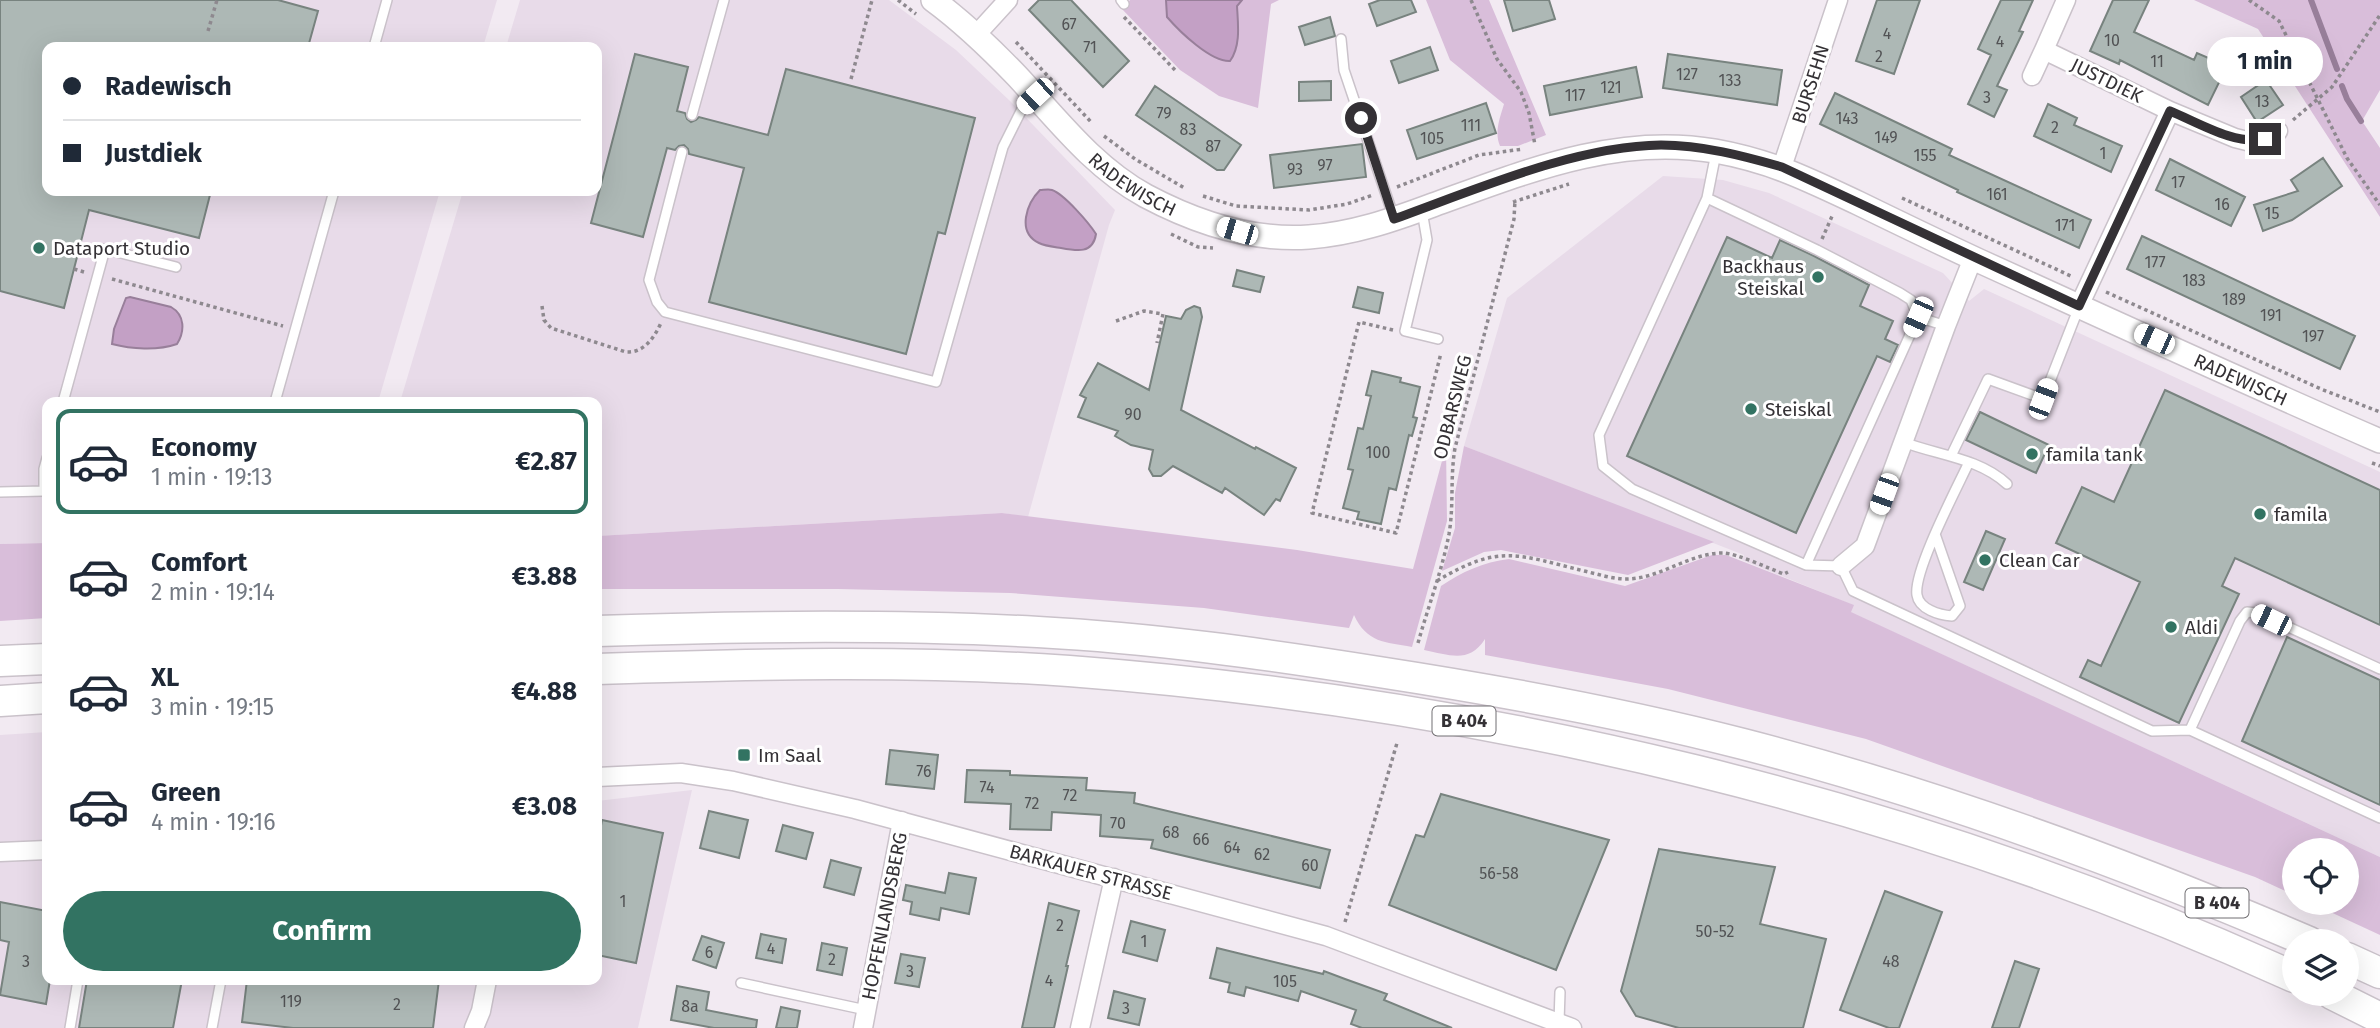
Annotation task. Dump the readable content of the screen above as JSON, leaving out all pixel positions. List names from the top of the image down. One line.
{"streets":{"highway":["B 404"],"street":["JUSTDIEK","BURSEHN","RADEWISCH","BARKAUER STRASSE","HOPFENLANDSBERG"],"path":["ODBARSWEG"]},"crossings":[["BURSEHN","RADEWISCH"],["RADEWISCH","ODBARSWEG"],["BARKAUER STRASSE","HOPFENLANDSBERG"]],"places":{"other":["Dataport Studio","Backhaus Steiskal","Steiskal","famila tank","famila","Clean Car","Aldi"],"transit":["Im Saal"]},"house_numbers":["67","4","10","4","71","2","11","127","133","121","117","3","13","79","143","111","2","83","149","105","87","1","155","97","93","17","161","16","15","171","177","183","189","191","197","90","100","76","74","72","72","70","68","66","64","62","60","56-58","1","2","50-52","1","4","6","2","3","48","3","4","105","119","2","8a","3"],"page":{"bubble":"1 min","banner":["Radewisch","Justdiek"],"list":[{"name":"Economy","note":"1 min · 19:13","value":"€2.87"},{"name":"Comfort","note":"2 min · 19:14","value":"€3.88"},{"name":"XL","note":"3 min · 19:15","value":"€4.88"},{"name":"Green","note":"4 min · 19:16","value":"€3.08"}],"buttons":"Confirm"}}
